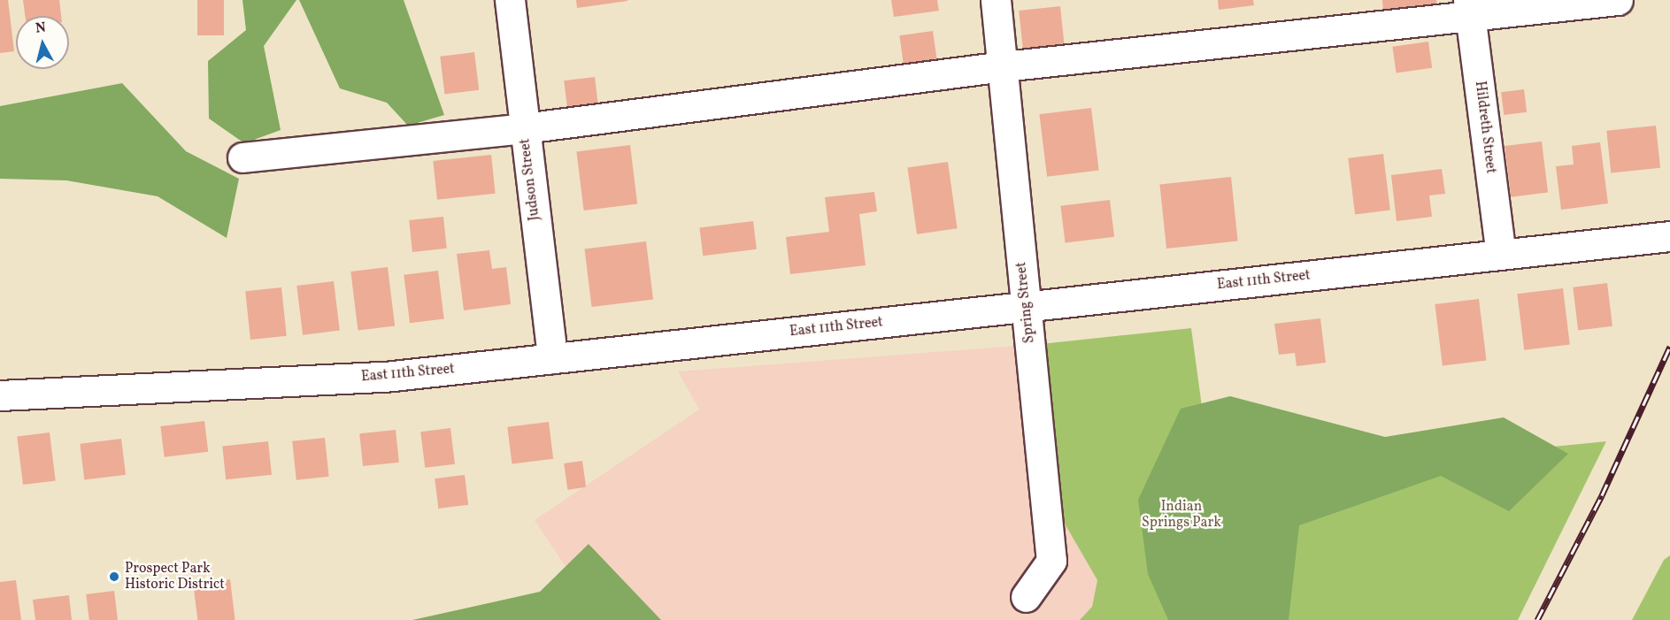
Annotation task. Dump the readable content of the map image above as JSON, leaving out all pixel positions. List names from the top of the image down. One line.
{"streets":{"street":["Hildreth Street","Judson Street","East 11th Street","Spring Street"]},"crossings":[["Hildreth Street","East 11th Street"],["Judson Street","East 11th Street"],["East 11th Street","Spring Street"]],"parks":["Indian Springs Park"],"places":["Prospect Park Historic District"],"north":"top"}
